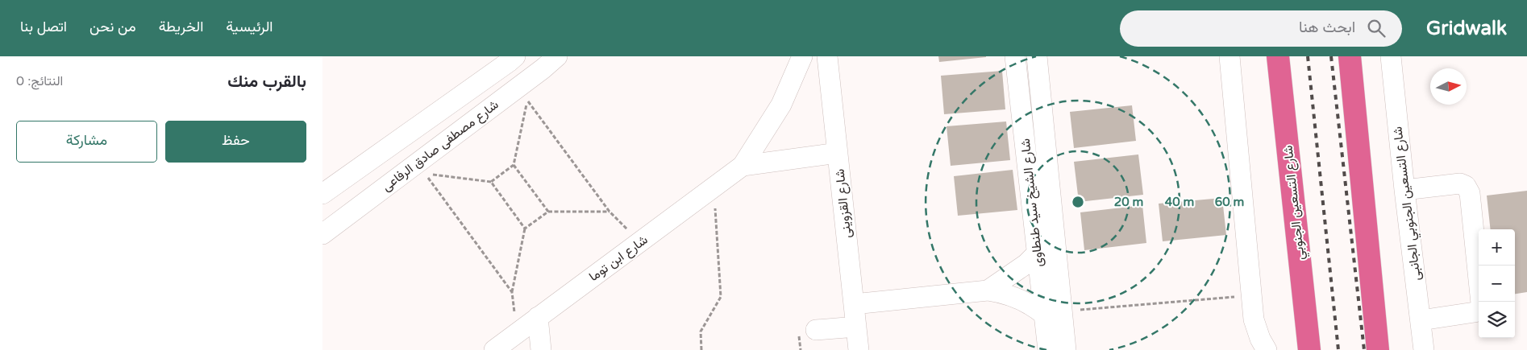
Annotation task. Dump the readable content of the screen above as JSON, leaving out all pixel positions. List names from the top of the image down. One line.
{"streets":{"highway":["شارع التسعين الجنوبي"],"street":["شارع مصطفى صادق الرفاعى","شارع الشيخ سيد طنطاوى","شارع القزوينى","شارع التسعين الجنوبي الجانبى","شارع ابن توما"]},"crossings":[["شارع القزوينى","شارع ابن توما"]],"north":"right","page":{"header":"Gridwalk","search":"ابحث هنا","nav":["الرئيسية","الخريطة","من نحن","اتصل بنا"],"heading":["بالقرب منك","النتائج: 0"],"buttons":["حفظ","مشاركة"],"map_buttons":["+","−"]},"rings":["20 m","40 m","60 m"]}
